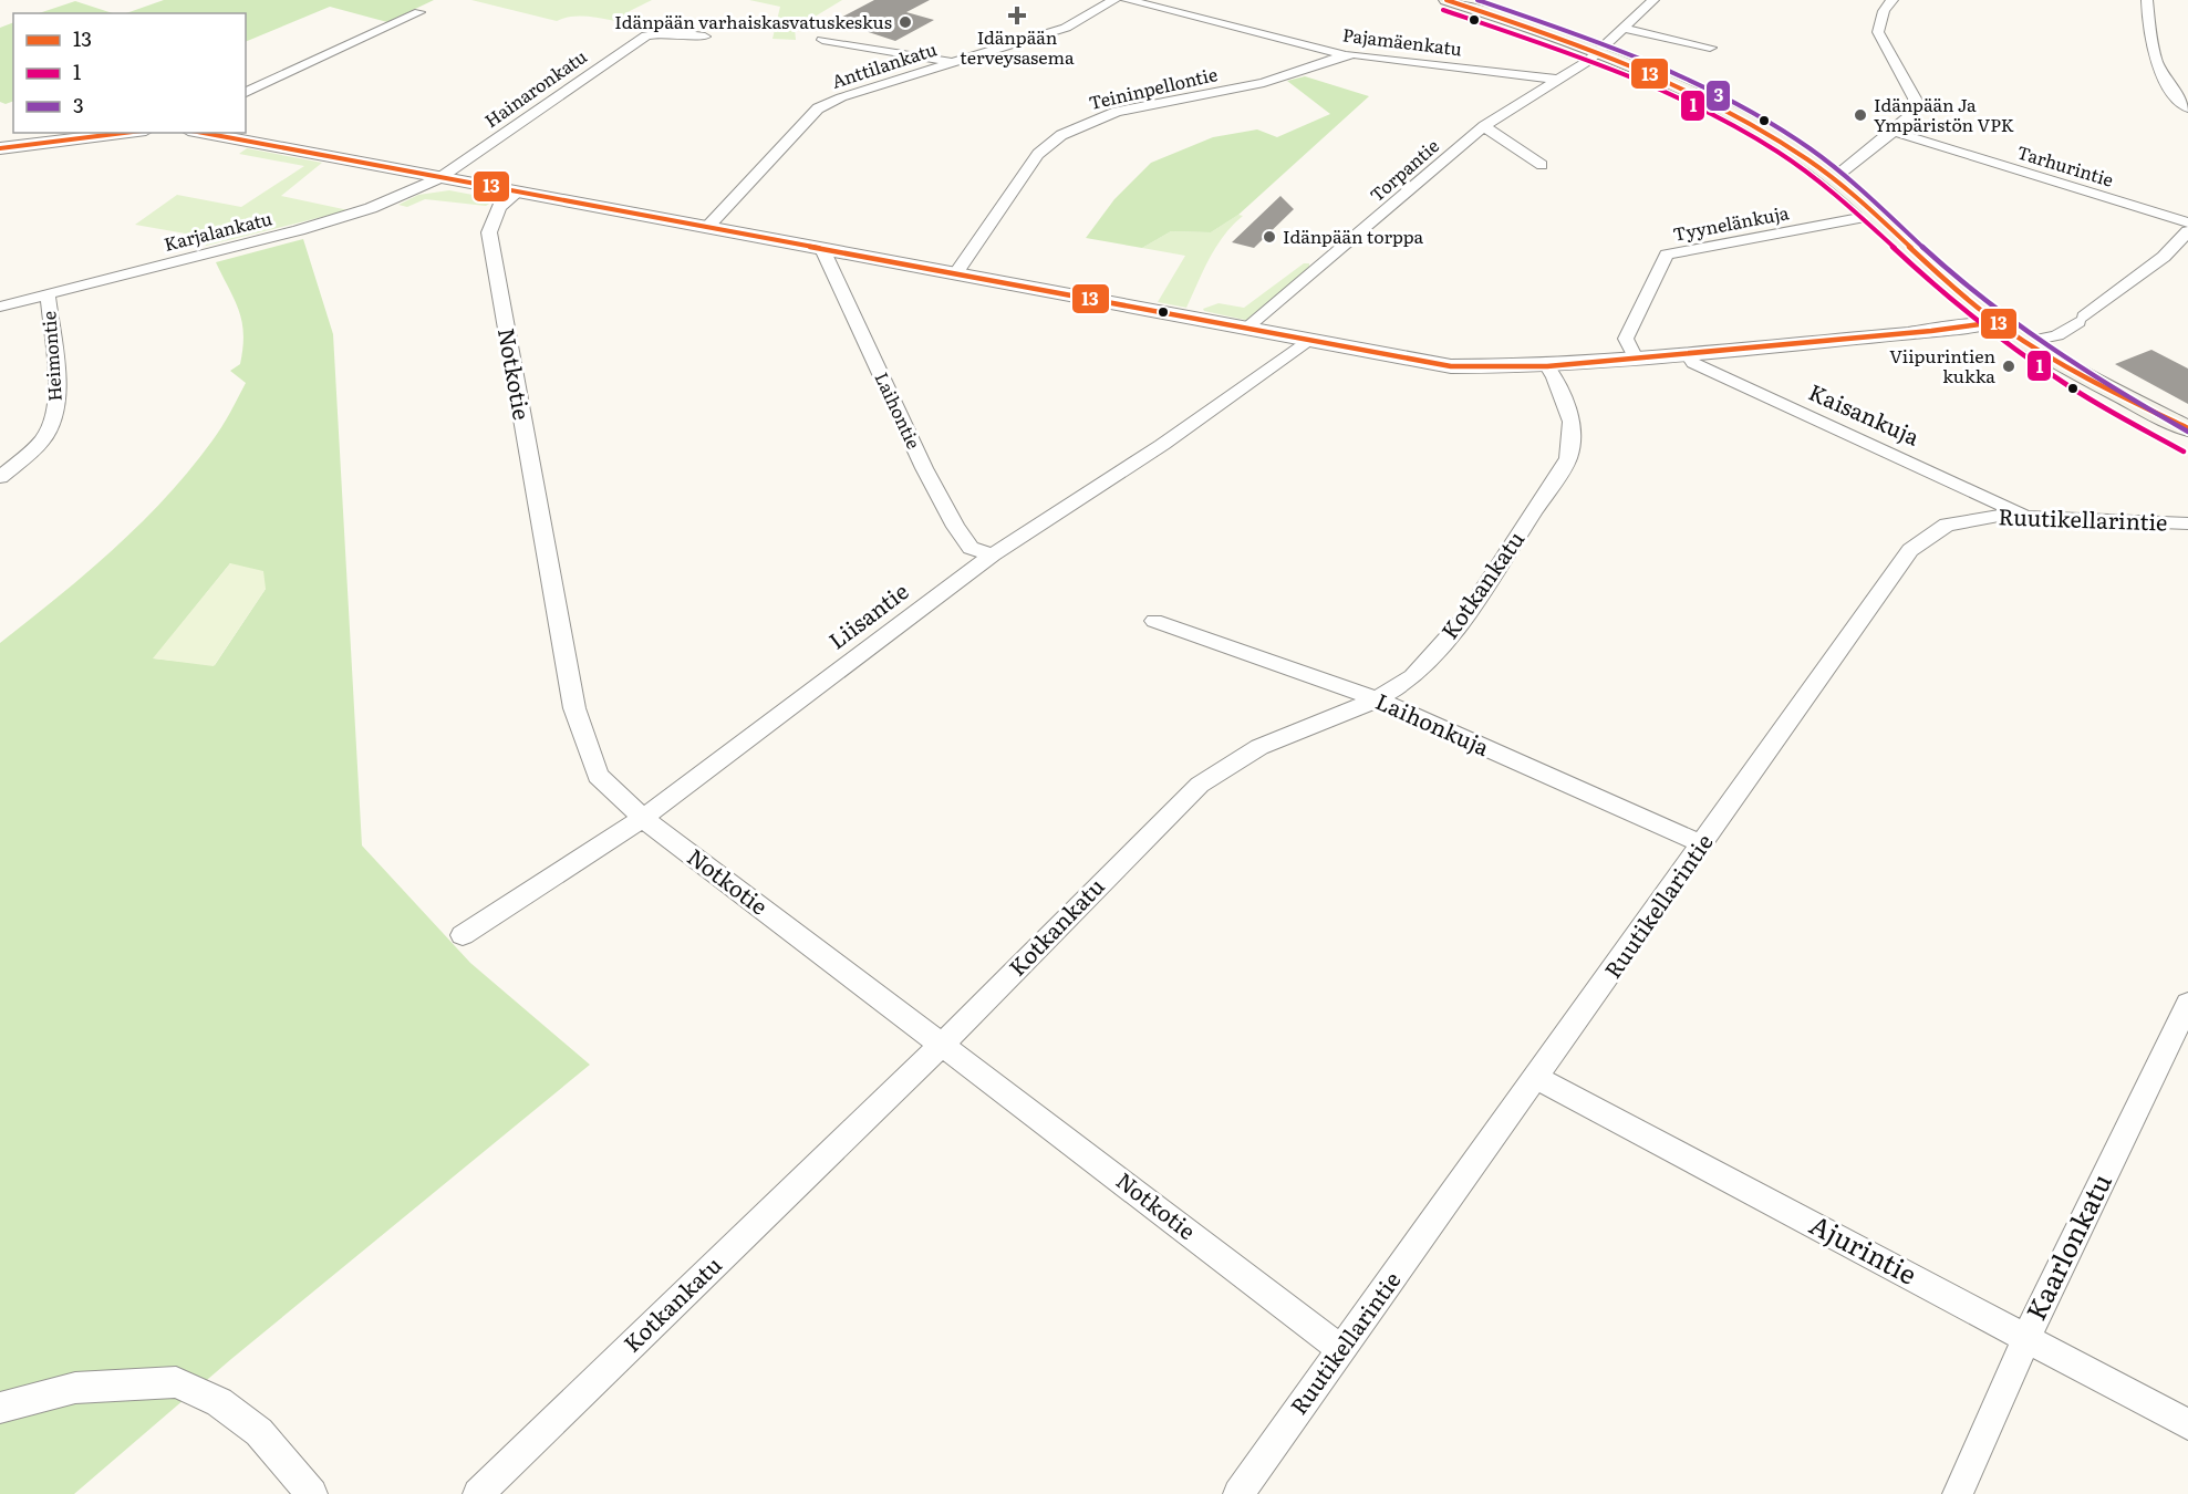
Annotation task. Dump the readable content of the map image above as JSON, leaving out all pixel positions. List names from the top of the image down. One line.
{"streets":{"street":["Pajamäenkatu","Anttilankatu","Hainaronkatu","Teininpellontie","Tarhurintie","Torpantie","Tyynelänkuja","Karjalankatu","Heimontie","Notkotie","Laihontie","Kaisankuja","Ruutikellarintie","Kotkankatu","Liisantie","Laihonkuja","Kaarlonkatu","Ajurintie"]},"crossings":[["Pajamäenkatu","Teininpellontie"],["Pajamäenkatu","Torpantie"],["Hainaronkatu","Karjalankatu"],["Karjalankatu","Heimontie"],["Notkotie","Ruutikellarintie"],["Notkotie","Kotkankatu"],["Notkotie","Liisantie"],["Laihontie","Liisantie"],["Kaisankuja","Ruutikellarintie"],["Ruutikellarintie","Laihonkuja"],["Ruutikellarintie","Ajurintie"],["Kotkankatu","Laihonkuja"],["Kaarlonkatu","Ajurintie"]],"places":{"health":["Idänpään terveysasema"],"other":["Idänpään varhaiskasvatuskeskus","Idänpään Ja Ympäristön VPK","Idänpään torppa","Viipurintien kukka"]},"lines":["transit line 13","transit line 3","transit line 1"],"legend":["13","1","3"]}
